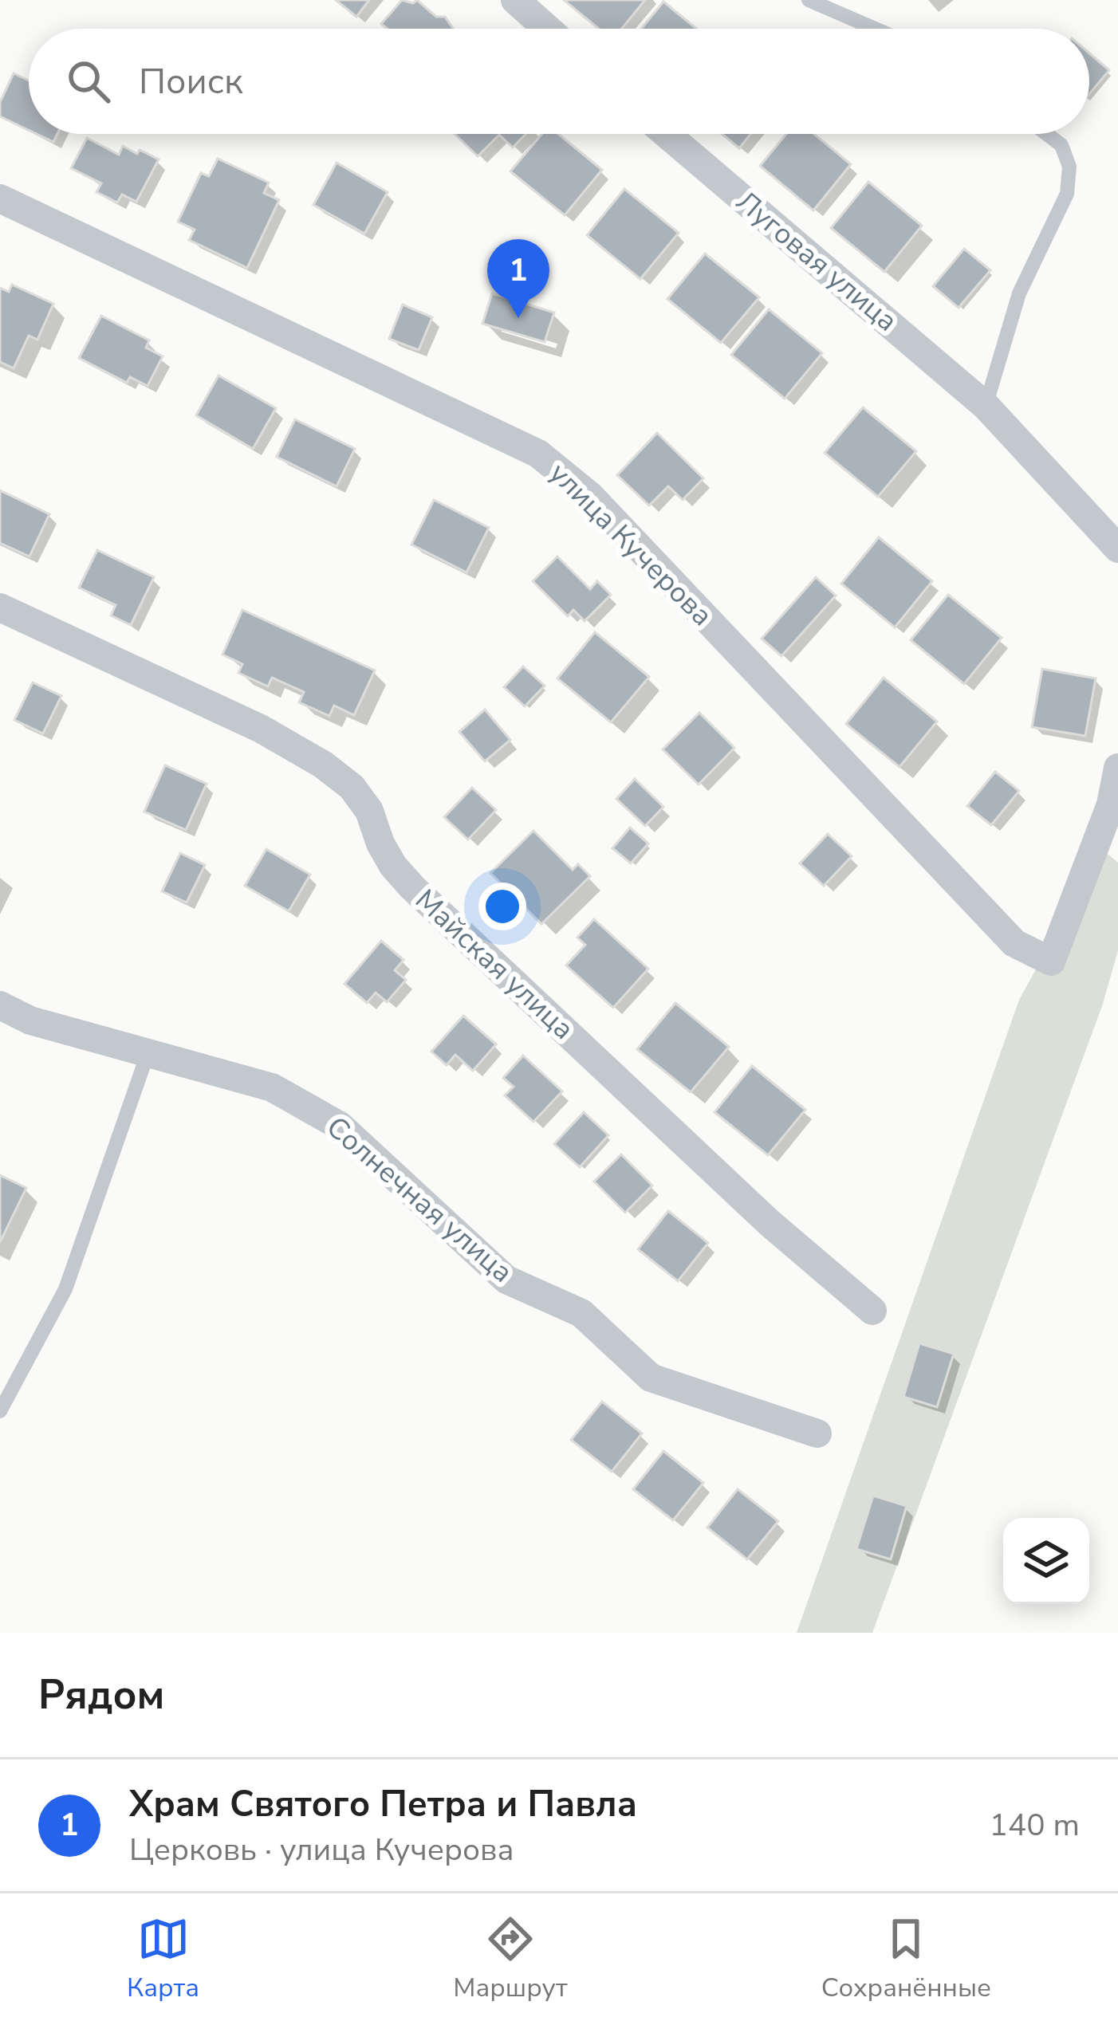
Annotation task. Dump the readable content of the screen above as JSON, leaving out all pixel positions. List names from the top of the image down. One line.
{"streets":{"street":["Луговая улица","улица Кучерова","Майская улица","Солнечная улица"]},"page":{"search":"Поиск","pins":"1","heading":"Рядом","list":[{"mark":"1","name":"Храм Святого Петра и Павла","note":"Церковь · улица Кучерова","value":"140 m"}],"nav":["Карта","Маршрут","Сохранённые"]}}
